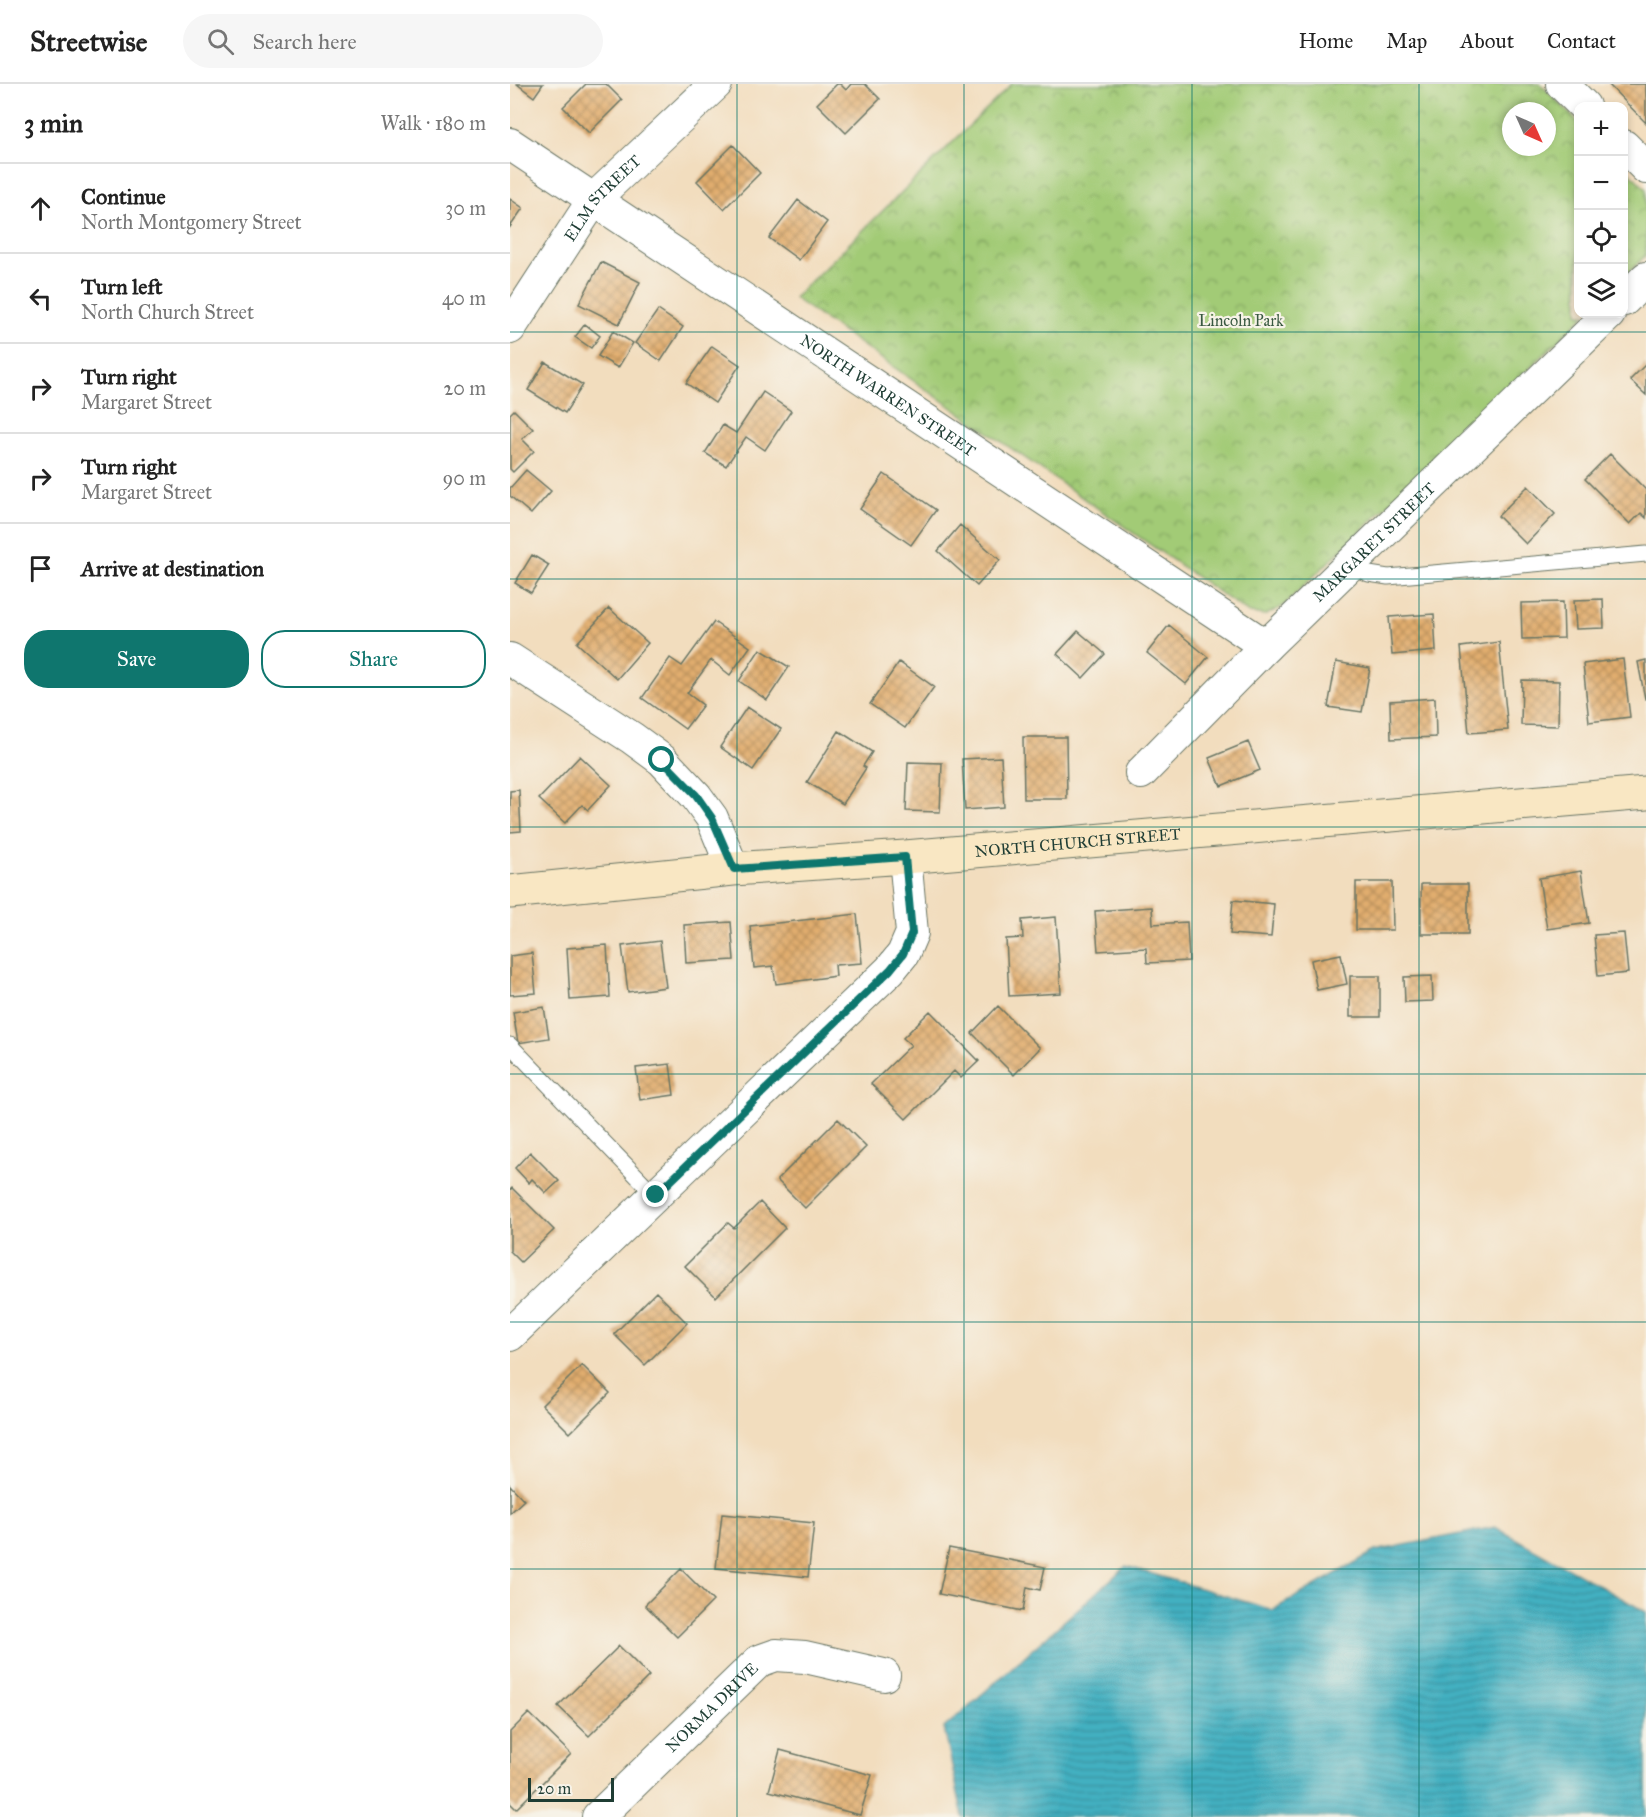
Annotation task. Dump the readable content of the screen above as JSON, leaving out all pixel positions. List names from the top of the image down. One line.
{"streets":{"main road":["NORTH CHURCH STREET"],"street":["ELM STREET","NORTH WARREN STREET","MARGARET STREET","NORMA DRIVE"]},"crossings":[["ELM STREET","NORTH WARREN STREET"],["NORTH WARREN STREET","MARGARET STREET"]],"parks":["Lincoln Park"],"scale_bar":"20 m","north":"bottom right","page":{"header":"Streetwise","search":"Search here","nav":["Home","Map","About","Contact"],"heading":["3 min","Walk · 180 m"],"map_buttons":["+","−"],"list":[["Continue","North Montgomery Street","30 m"],["Turn left","North Church Street","40 m"],["Turn right","Margaret Street","20 m"],["Turn right","Margaret Street","90 m"],"Arrive at destination"],"buttons":["Save","Share"],"scale":"20 m"}}
